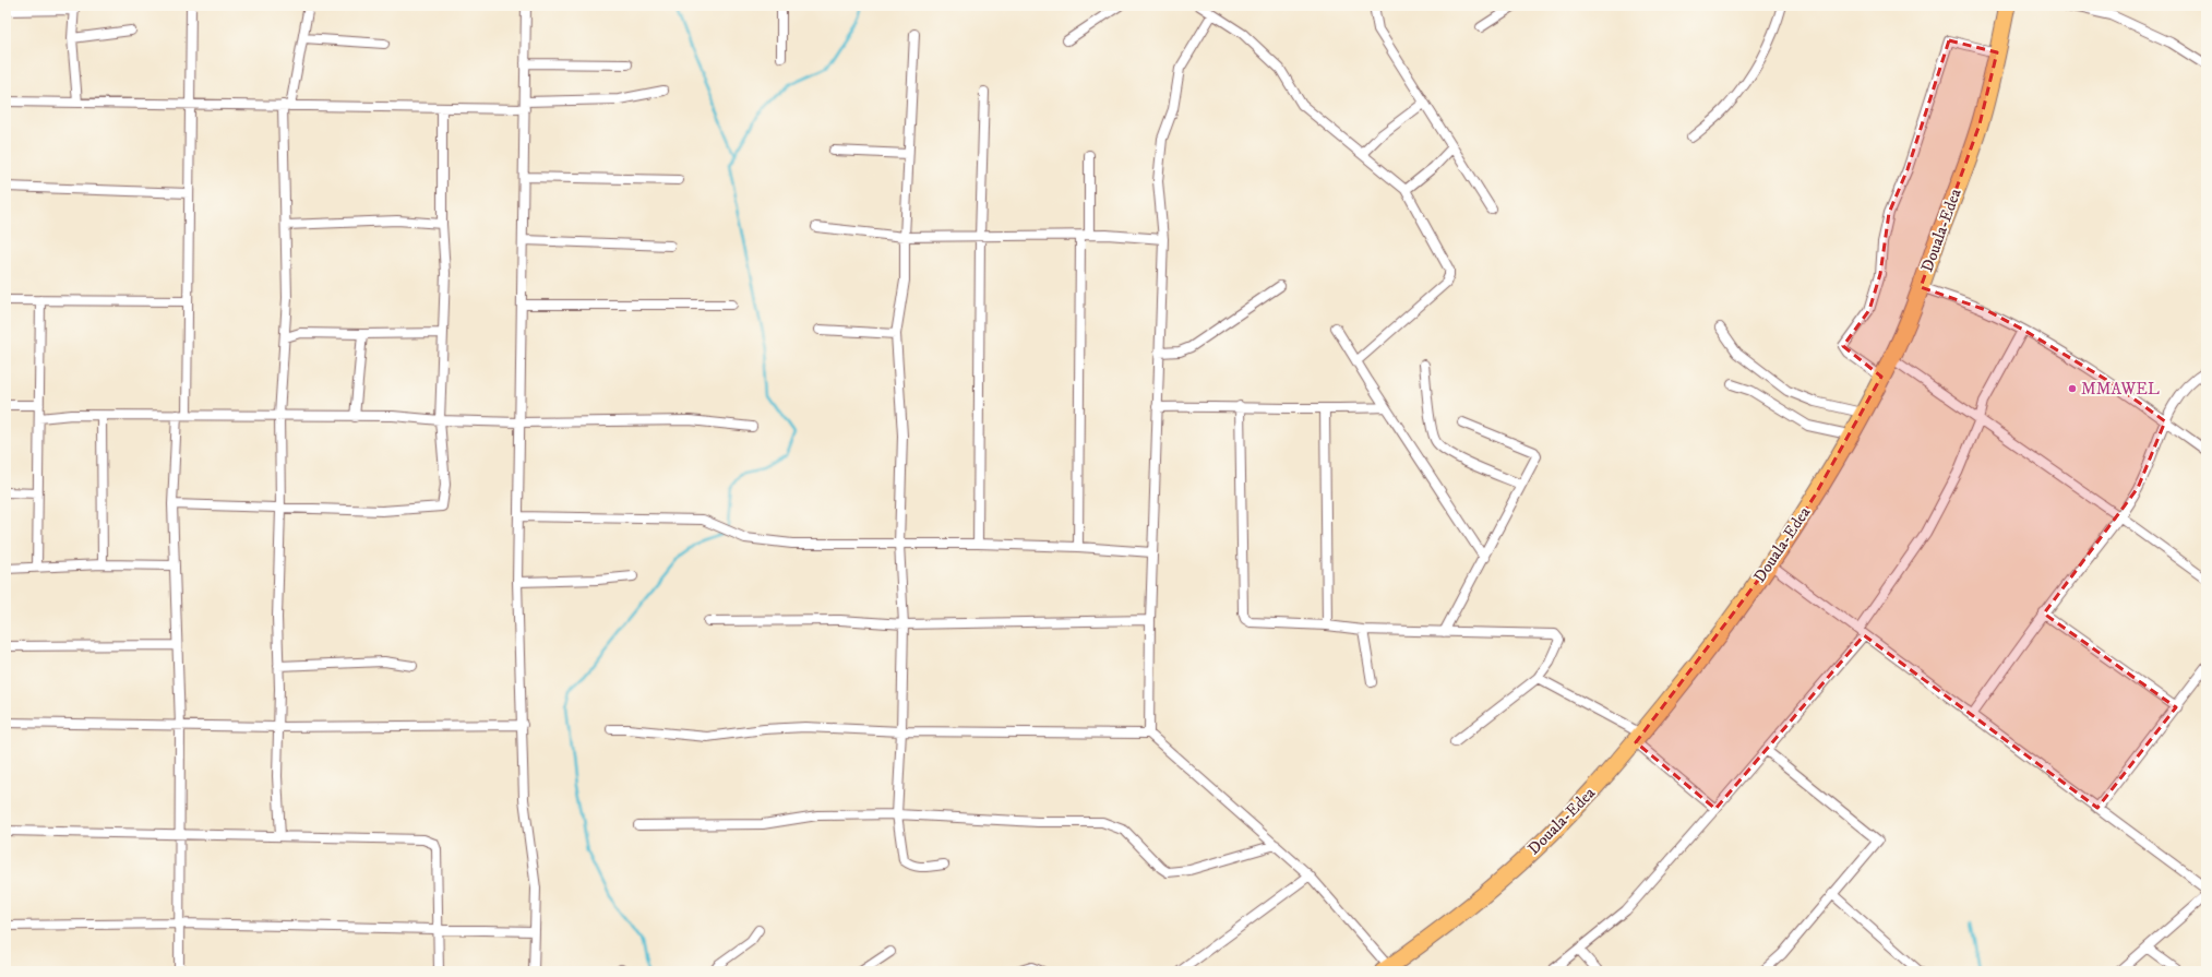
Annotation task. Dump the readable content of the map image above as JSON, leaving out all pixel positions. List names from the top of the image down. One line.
{"streets":{"highway":["Douala-Edea"]},"places":["MMAWEL"]}
